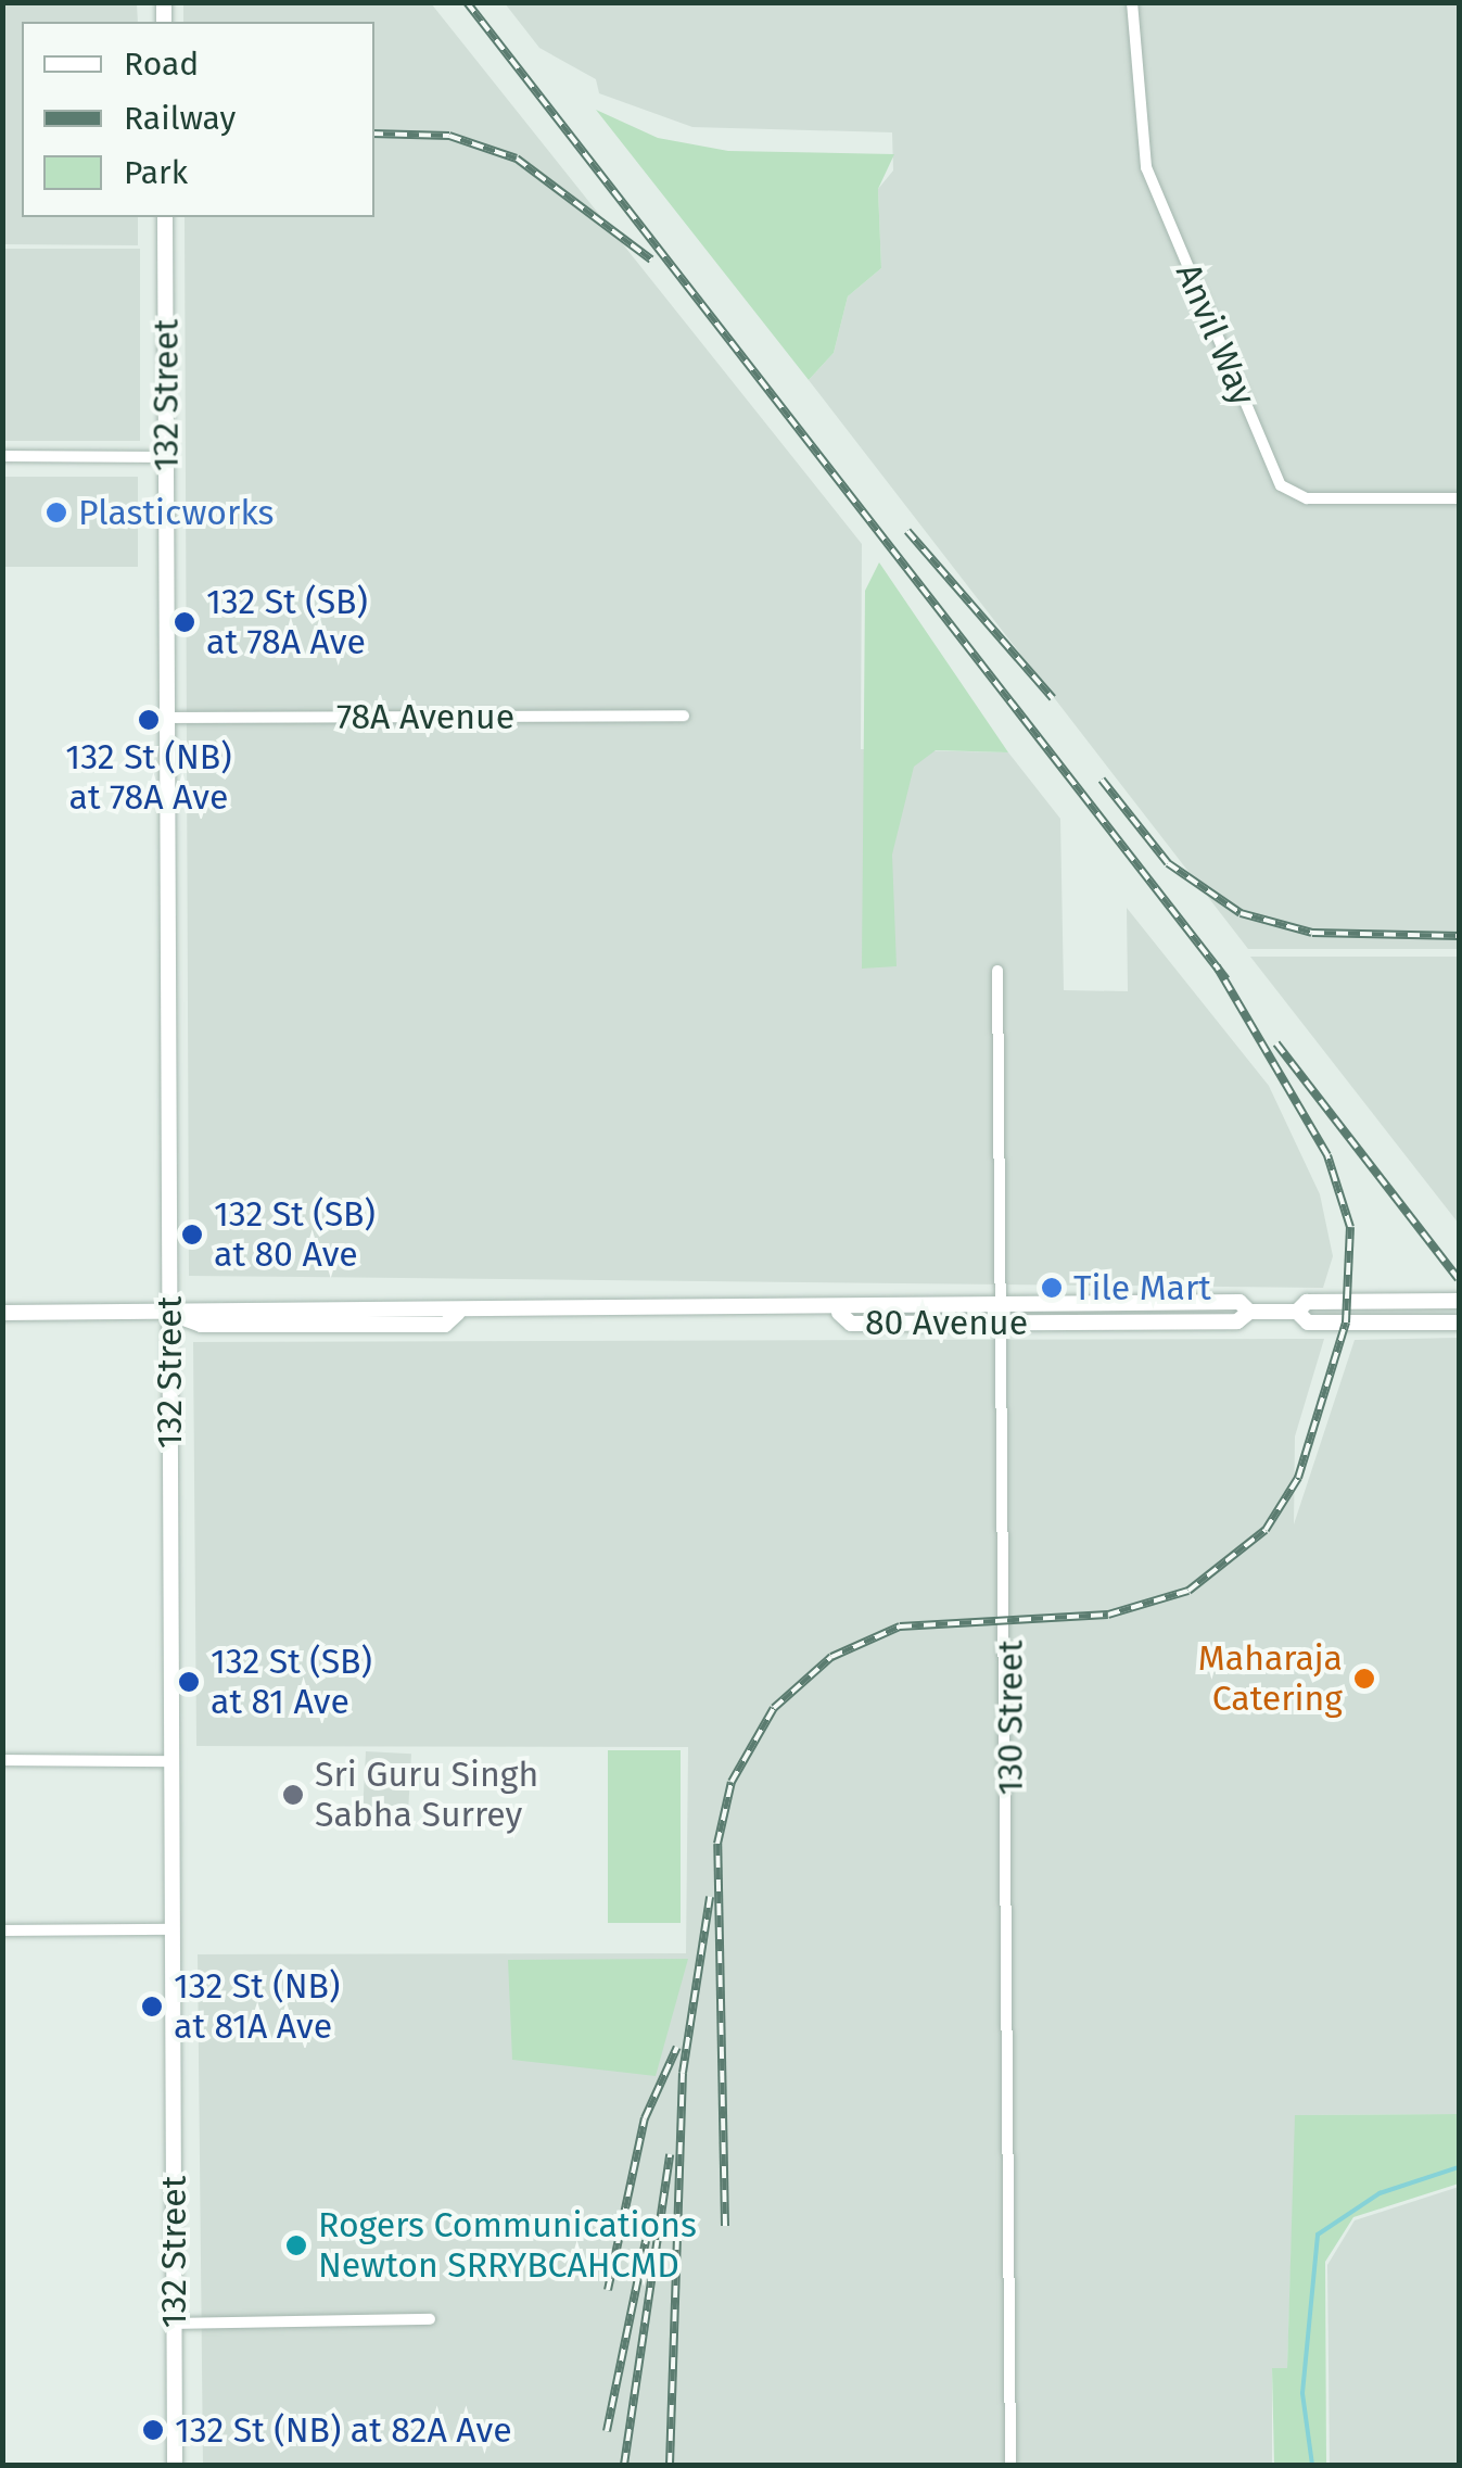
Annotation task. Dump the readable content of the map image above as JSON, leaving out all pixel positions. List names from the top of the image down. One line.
{"streets":{"main road":["132 Street","80 Avenue"],"street":["Anvil Way","78A Avenue","130 Street"]},"crossings":[["132 Street","78A Avenue"],["132 Street","80 Avenue"],["80 Avenue","130 Street"]],"places":["Plasticworks","132 St (SB) at 78A Ave","132 St (NB) at 78A Ave","132 St (SB) at 80 Ave","Tile Mart","Maharaja Catering","132 St (SB) at 81 Ave","Sri Guru Singh Sabha Surrey","132 St (NB) at 81A Ave","Rogers Communications Newton SRRYBCAHCMD","132 St (NB) at 82A Ave"],"legend":["Road","Railway","Park"]}
